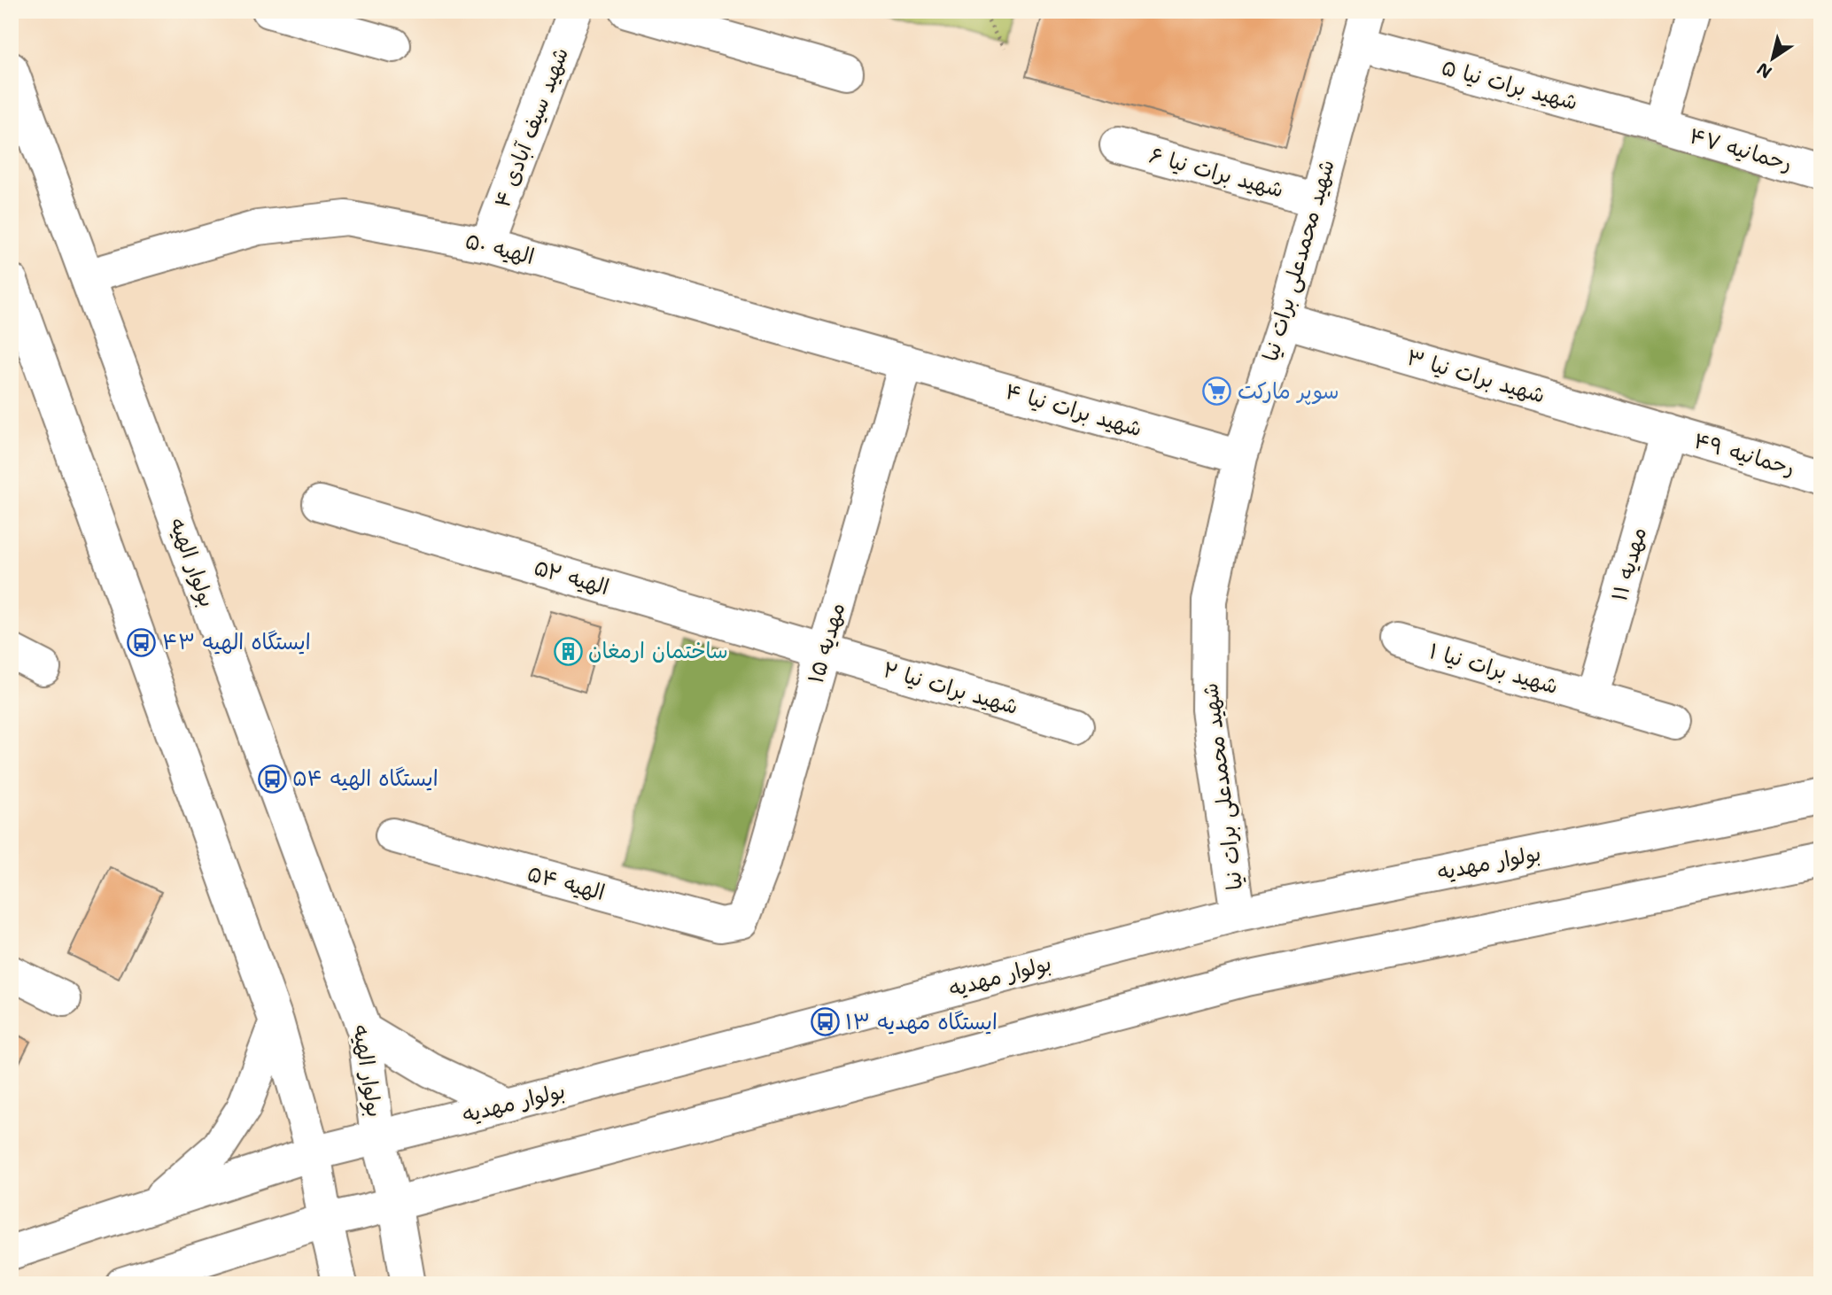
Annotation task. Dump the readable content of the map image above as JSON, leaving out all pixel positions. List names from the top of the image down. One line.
{"streets":{"street":["شهید برات نیا ۵","شهید سیف آبادی ۴","رحمانیه ۴۷","شهید برات نیا ۶","الهیه ۵۰","شهید محمدعلی برات نیا","شهید برات نیا ۳","شهید برات نیا ۴","رحمانیه ۴۹","بولوار الهیه","مهدیه ۱۱","الهیه ۵۲","مهدیه ۱۵","شهید برات نیا ۱","شهید برات نیا ۲","بولوار مهدیه","الهیه ۵۴"]},"crossings":[["شهید برات نیا ۵","رحمانیه ۴۷"],["شهید برات نیا ۵","شهید محمدعلی برات نیا"],["شهید سیف آبادی ۴","الهیه ۵۰"],["شهید برات نیا ۶","شهید محمدعلی برات نیا"],["الهیه ۵۰","شهید برات نیا ۴"],["الهیه ۵۰","بولوار الهیه"],["الهیه ۵۰","مهدیه ۱۵"],["شهید محمدعلی برات نیا","شهید برات نیا ۳"],["شهید محمدعلی برات نیا","شهید برات نیا ۴"],["شهید محمدعلی برات نیا","بولوار مهدیه"],["شهید برات نیا ۳","رحمانیه ۴۹"],["شهید برات نیا ۳","مهدیه ۱۱"],["شهید برات نیا ۴","مهدیه ۱۵"],["رحمانیه ۴۹","مهدیه ۱۱"],["بولوار الهیه","بولوار مهدیه"],["مهدیه ۱۱","شهید برات نیا ۱"],["الهیه ۵۲","مهدیه ۱۵"],["الهیه ۵۲","شهید برات نیا ۲"],["مهدیه ۱۵","شهید برات نیا ۲"],["مهدیه ۱۵","الهیه ۵۴"]],"places":{"supermarket":["سوپر مارکت"],"bus stop":["ایستگاه الهیه ۴۳","ایستگاه الهیه ۵۴","ایستگاه مهدیه ۱۳"],"building":["ساختمان ارمغان"]},"north":"bottom left"}
